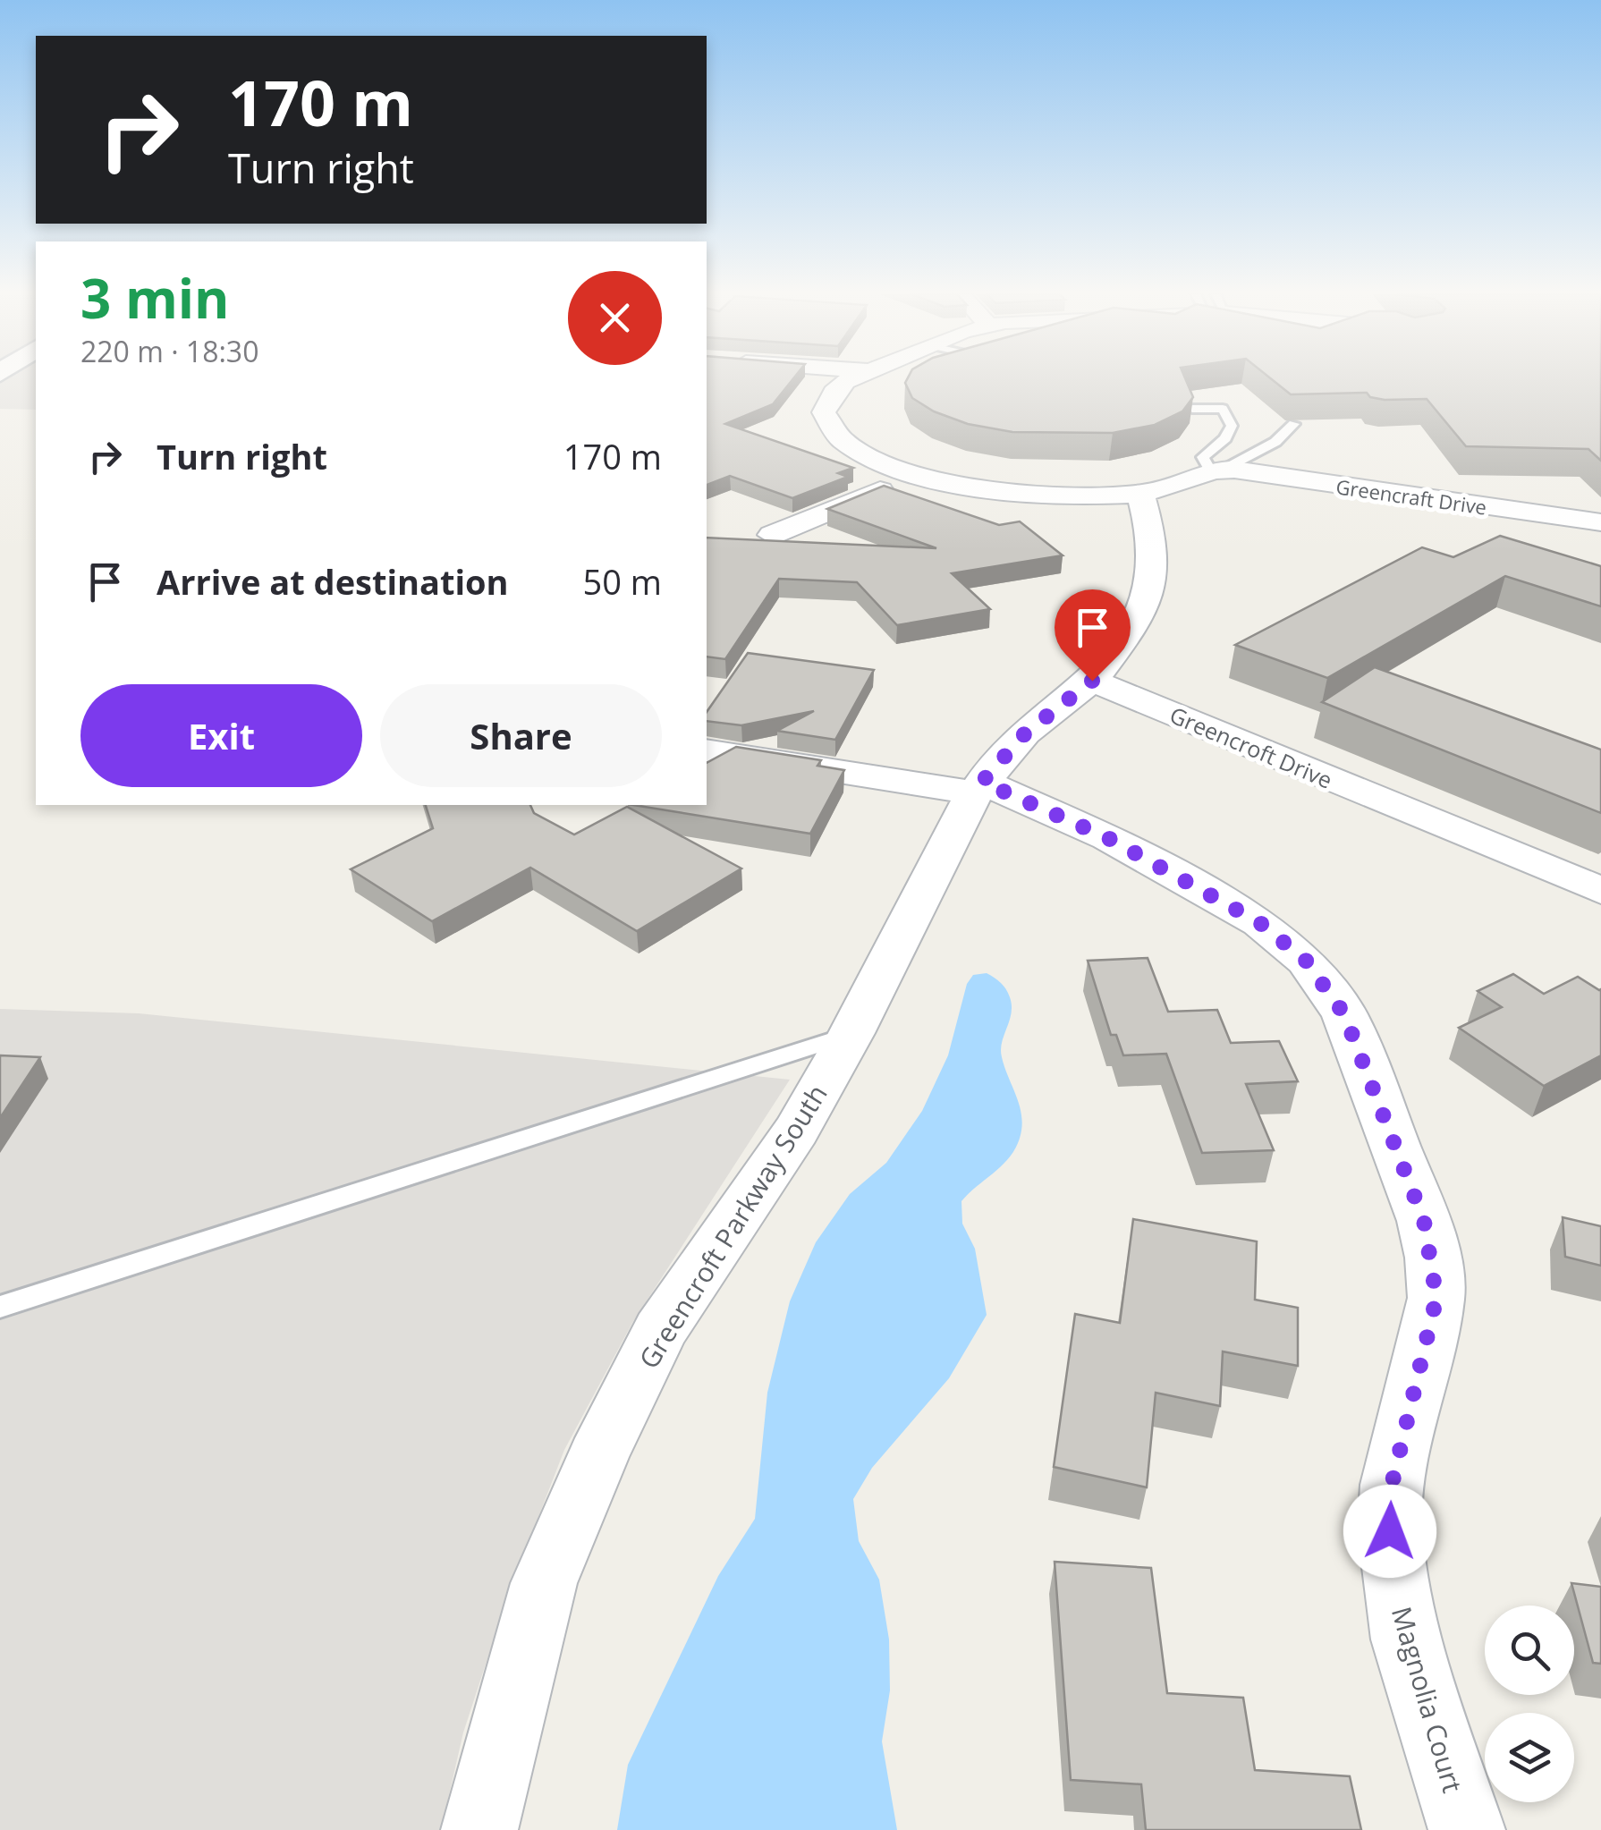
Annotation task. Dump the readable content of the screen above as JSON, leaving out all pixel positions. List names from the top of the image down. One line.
{"streets":{"street":["Greencraft Drive","Greencroft Drive","Greencroft Parkway South","Magnolia Court"]},"crossings":[["Greencroft Drive","Greencroft Parkway South"],["Greencroft Parkway South","Magnolia Court"]],"page":{"turn":["170 m","Turn right"],"heading":["3 min","220 m · 18:30"],"list":[{"name":"Turn right","value":"170 m"},{"name":"Arrive at destination","value":"50 m"}],"buttons":["Exit","Share"]}}
